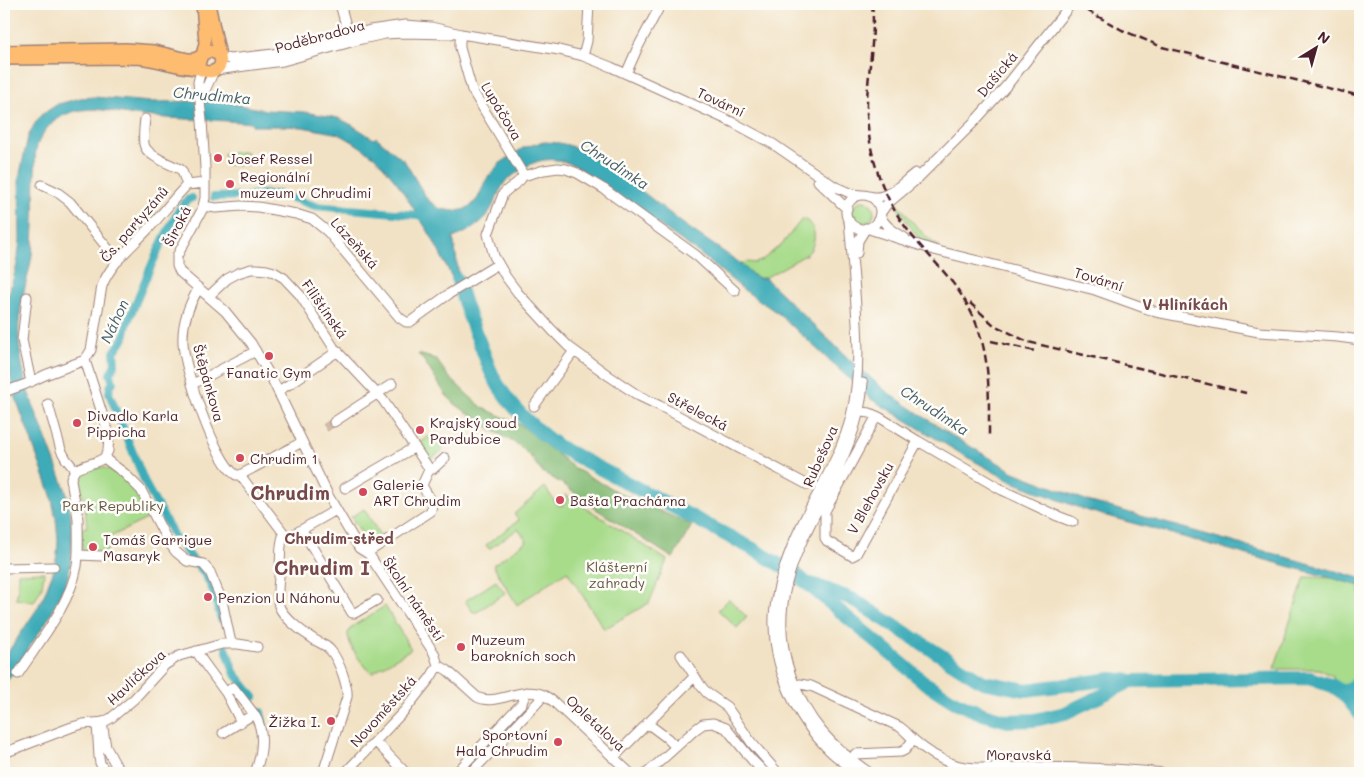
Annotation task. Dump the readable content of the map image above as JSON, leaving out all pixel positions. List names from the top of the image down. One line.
{"streets":{"street":["Poděbradova","Dašická","Tovární","Lupáčova","Čs. partyzánů","Široká","Lázeňská","Filištínská","Štěpánkova","Střelecká","Rubešova","V Blehovsku","Školní náměstí","Havlíčkova","Novoměstská","Opletalova","Moravská"]},"crossings":[["Poděbradova","Tovární"],["Poděbradova","Lupáčova"],["Poděbradova","Široká"],["Dašická","Tovární"],["Dašická","Rubešova"],["Tovární","Rubešova"],["Lupáčova","Střelecká"],["Čs. partyzánů","Široká"],["Široká","Lázeňská"],["Široká","Filištínská"],["Široká","Štěpánkova"],["Široká","Školní náměstí"],["Lázeňská","Střelecká"],["Školní náměstí","Novoměstská"],["Školní náměstí","Opletalova"]],"districts":["V Hliníkách","Chrudim","Chrudim-střed","Chrudim I"],"water":["Chrudimka","Náhon"],"parks":["Park Republiky","Klášterní zahrady"],"places":["Josef Ressel","Regionální muzeum v Chrudimi","Fanatic Gym","Divadlo Karla Pippicha","Krajský soud Pardubice","Chrudim 1","Galerie ART Chrudim","Bašta Prachárna","Tomáš Garrigue Masaryk","Penzion U Náhonu","Muzeum barokních soch","Žižka I.","Sportovní Hala Chrudim"],"north":"top right"}
